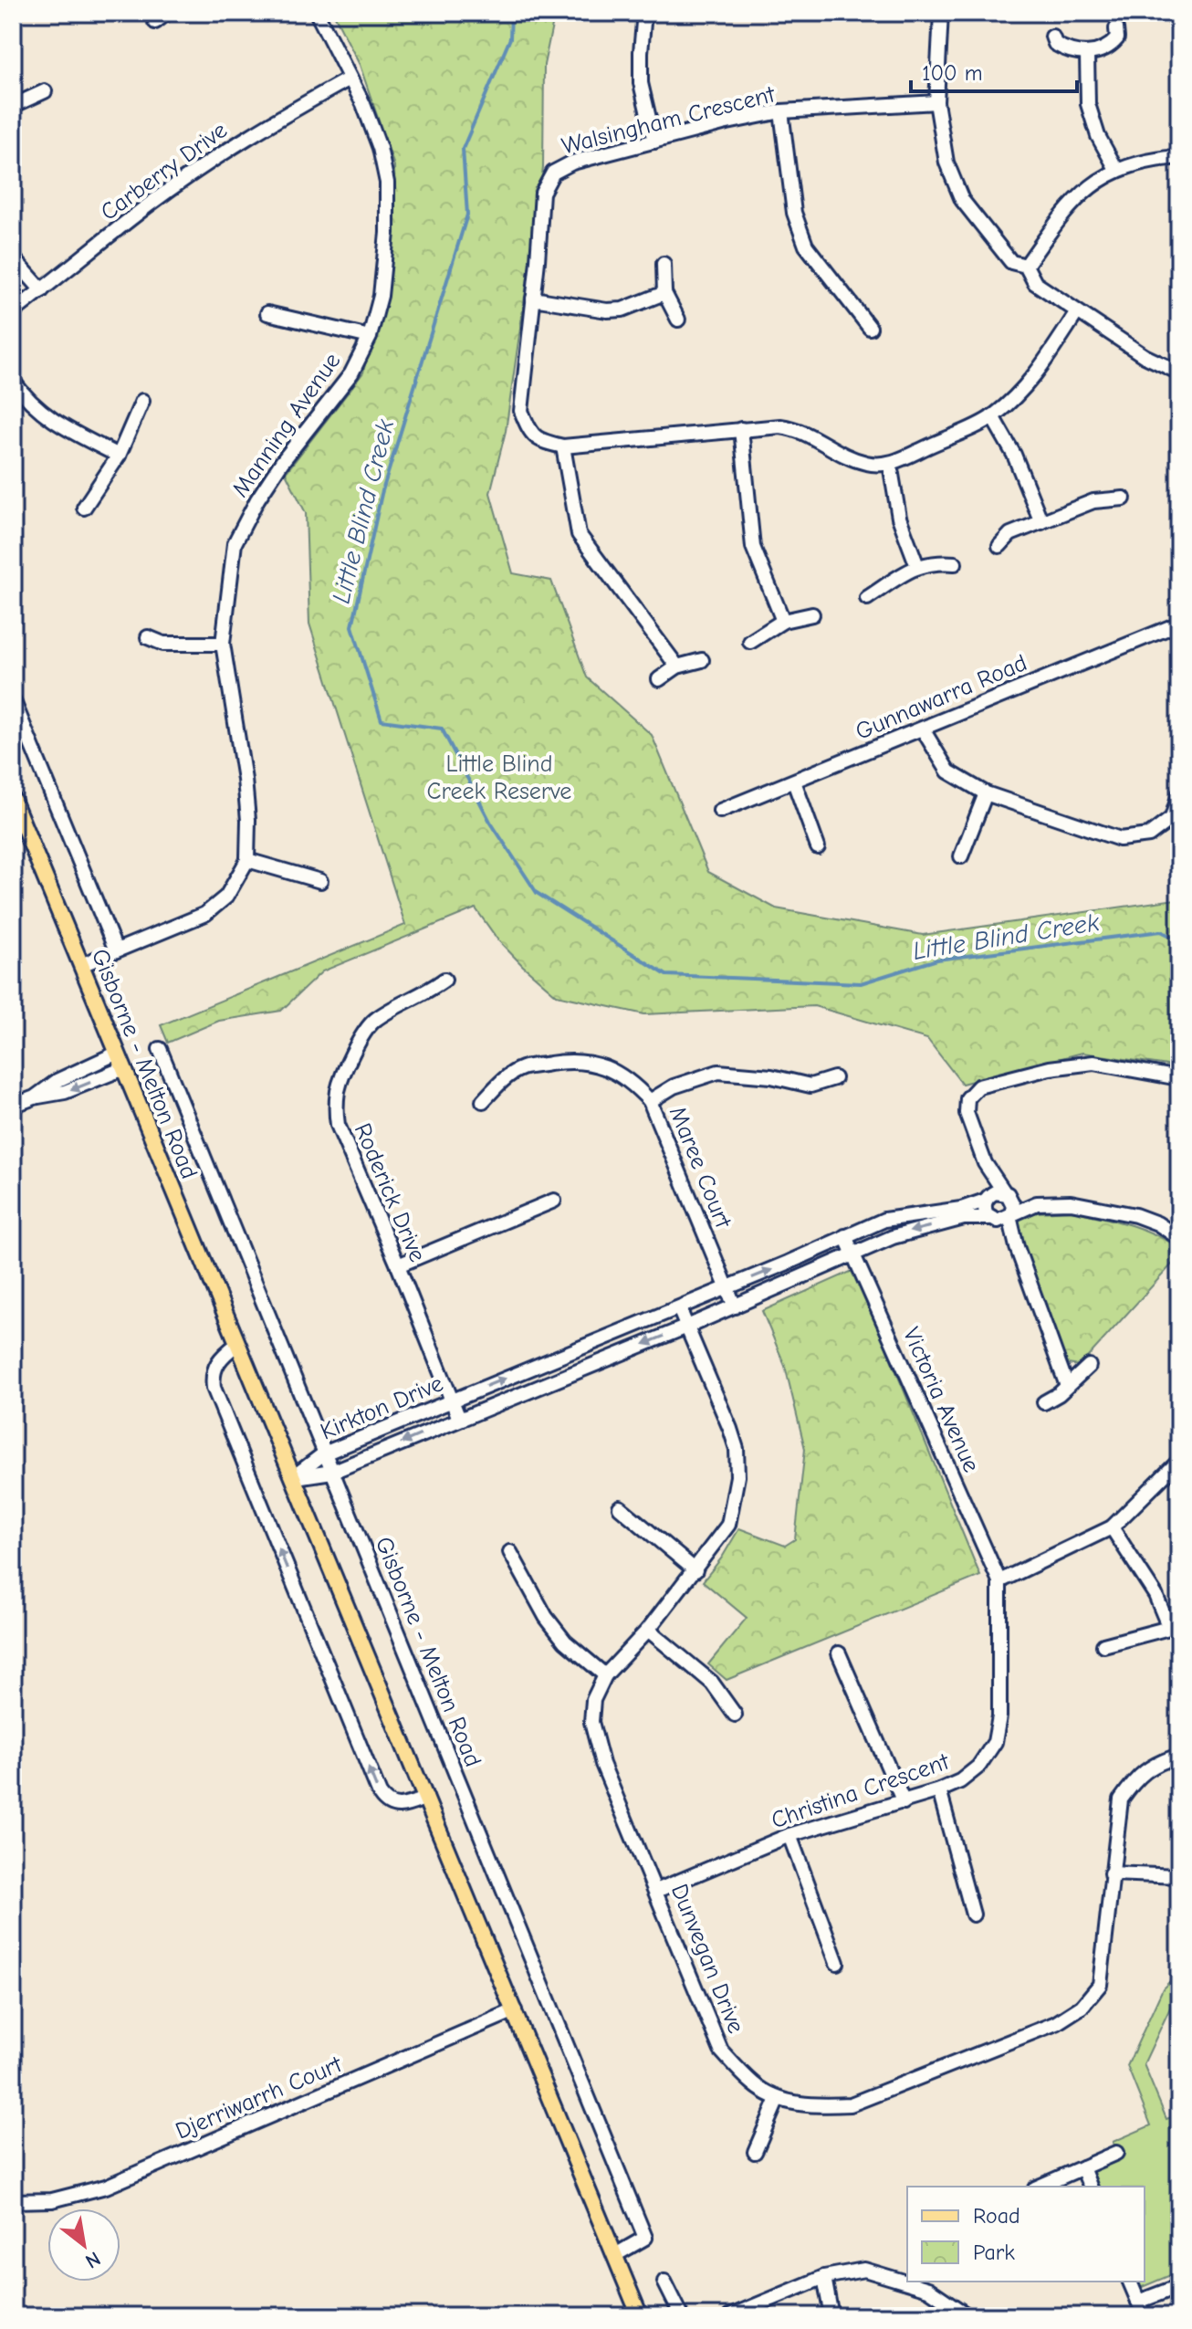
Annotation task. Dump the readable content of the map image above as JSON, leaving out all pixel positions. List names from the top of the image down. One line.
{"streets":{"main road":["Gisborne - Melton Road"],"street":["Walsingham Crescent","Carberry Drive","Manning Avenue","Gunnawarra Road","Maree Court","Roderick Drive","Victoria Avenue","Kirkton Drive","Christina Crescent","Dunvegan Drive","Djerriwarrh Court"]},"crossings":[["Carberry Drive","Manning Avenue"],["Manning Avenue","Gisborne - Melton Road"],["Gisborne - Melton Road","Kirkton Drive"],["Gisborne - Melton Road","Djerriwarrh Court"],["Maree Court","Kirkton Drive"],["Roderick Drive","Kirkton Drive"],["Victoria Avenue","Kirkton Drive"],["Victoria Avenue","Christina Crescent"],["Kirkton Drive","Dunvegan Drive"],["Christina Crescent","Dunvegan Drive"]],"water":["Little Blind Creek"],"parks":["Little Blind Creek Reserve"],"legend":["Road","Park"],"scale_bar":"100 m","north":"bottom right"}
